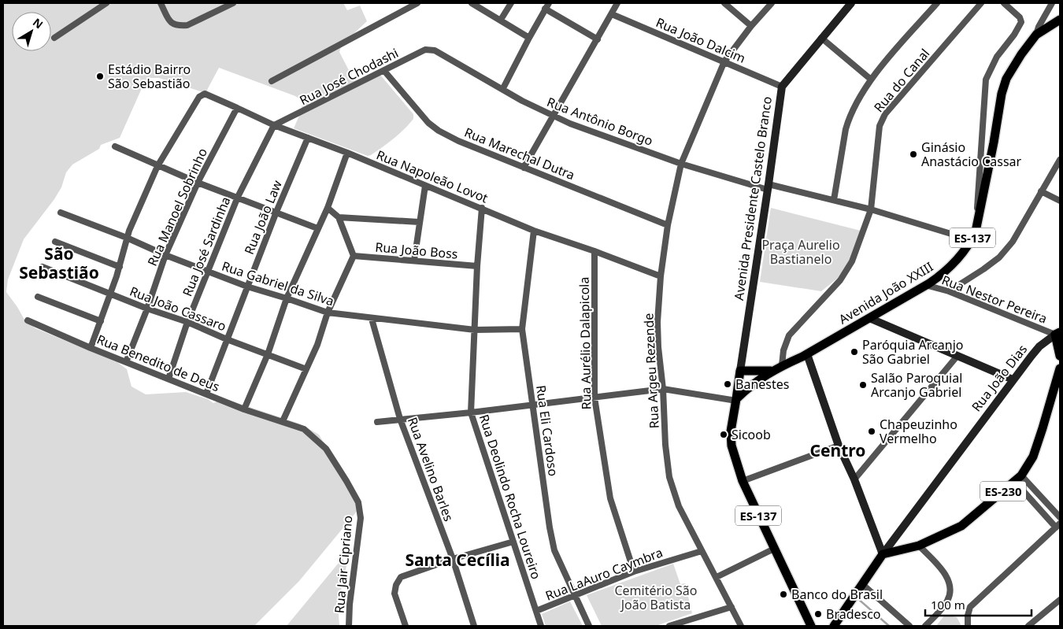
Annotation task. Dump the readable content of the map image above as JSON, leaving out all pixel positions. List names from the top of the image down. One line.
{"streets":{"main road":["Avenida Presidente Castelo Branco","ES-137","Avenida João XXIII","Rua João Dias","ES-230"],"street":["Rua João Dalcim","Rua José Chodashi","Rua do Canal","Rua Antônio Borgo","Rua Marechal Dutra","Rua Napoleão Lovot","Rua Manoel Sobrinho","Rua João Law","Rua José Sardinha","Rua João Boss","Rua Gabriel da Silva","Rua Nestor Pereira","Rua João Cassaro","Rua Aurélio Dalapicola","Rua Benedito de Deus","Rua Argeu Rezende","Rua Eli Cardoso","Rua Avelino Barles","Rua Deolindo Rocha Loureiro","Rua Jair Cipriano","Rua LaAuro Caymbra"]},"crossings":[["Rua João Dalcim","Avenida Presidente Castelo Branco"],["Rua João Dalcim","Rua Argeu Rezende"],["Rua José Chodashi","Rua Antônio Borgo"],["Rua José Chodashi","Rua Marechal Dutra"],["Rua José Chodashi","Rua Napoleão Lovot"],["Rua José Chodashi","Rua José Sardinha"],["Rua do Canal","Rua Antônio Borgo"],["Rua do Canal","Avenida João XXIII"],["Rua Antônio Borgo","Avenida Presidente Castelo Branco"],["Rua Antônio Borgo","Avenida João XXIII"],["Rua Antônio Borgo","Rua Argeu Rezende"],["Rua Marechal Dutra","Rua Argeu Rezende"],["Rua Napoleão Lovot","Rua Manoel Sobrinho"],["Rua Napoleão Lovot","Rua João Law"],["Rua Napoleão Lovot","Rua José Sardinha"],["Rua Napoleão Lovot","Rua Aurélio Dalapicola"],["Rua Napoleão Lovot","Rua Argeu Rezende"],["Rua Napoleão Lovot","Rua Eli Cardoso"],["Rua Napoleão Lovot","Rua Deolindo Rocha Loureiro"],["Avenida Presidente Castelo Branco","ES-137"],["Avenida Presidente Castelo Branco","Avenida João XXIII"],["Rua Manoel Sobrinho","Rua Gabriel da Silva"],["Rua Manoel Sobrinho","Rua João Cassaro"],["Rua Manoel Sobrinho","Rua Benedito de Deus"],["Rua João Law","Rua Gabriel da Silva"],["Rua João Law","Rua João Cassaro"],["Rua João Law","Rua Benedito de Deus"],["ES-137","Avenida João XXIII"],["Rua José Sardinha","Rua Gabriel da Silva"],["Rua José Sardinha","Rua João Cassaro"],["Rua José Sardinha","Rua Benedito de Deus"],["Rua João Boss","Rua Deolindo Rocha Loureiro"],["Rua Gabriel da Silva","Rua Eli Cardoso"],["Rua Gabriel da Silva","Rua Avelino Barles"],["Rua Gabriel da Silva","Rua Deolindo Rocha Loureiro"],["Avenida João XXIII","Rua Nestor Pereira"],["Rua Nestor Pereira","Rua João Dias"],["Rua Aurélio Dalapicola","Rua LaAuro Caymbra"],["Rua Benedito de Deus","Rua Jair Cipriano"],["Rua Argeu Rezende","Rua LaAuro Caymbra"],["Rua João Dias","ES-230"],["Rua Eli Cardoso","Rua LaAuro Caymbra"],["Rua Deolindo Rocha Loureiro","Rua LaAuro Caymbra"]],"districts":["São Sebastião","Centro","Santa Cecília"],"parks":["Praça Aurelio Bastianelo","Cemitério São João Batista"],"places":["Estádio Bairro São Sebastião","Ginásio Anastácio Cassar","Paróquia Arcanjo São Gabriel","Banestes","Salão Paroquial Arcanjo Gabriel","Chapeuzinho Vermelho","Sicoob","Banco do Brasil","Bradesco"],"scale_bar":"100 m","north":"top right"}
